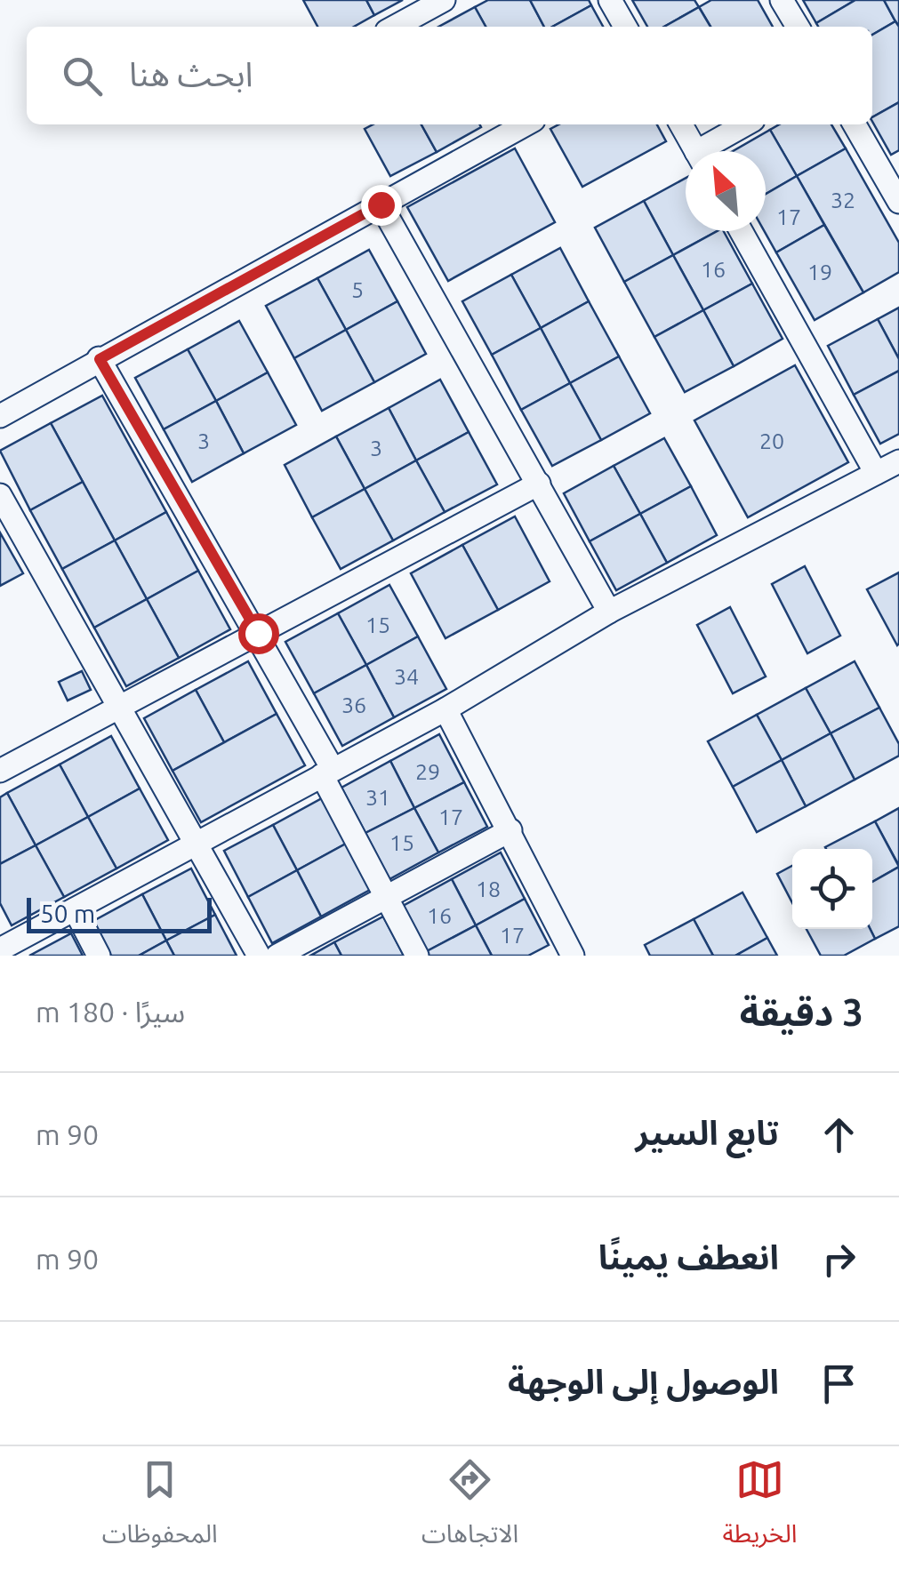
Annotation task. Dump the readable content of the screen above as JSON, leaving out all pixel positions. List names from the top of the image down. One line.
{"house_numbers":["32","17","16","19","5","3","20","3","15","34","36","29","31","17","15","18","16","17"],"scale_bar":"50 m","north":"top left","page":{"search":"ابحث هنا","scale":"50 m","heading":["3 دقيقة","سيرًا · 180 m"],"list":[["تابع السير","90 m"],["انعطف يمينًا","90 m"],"الوصول إلى الوجهة"],"nav":["الخريطة","الاتجاهات","المحفوظات"]}}
